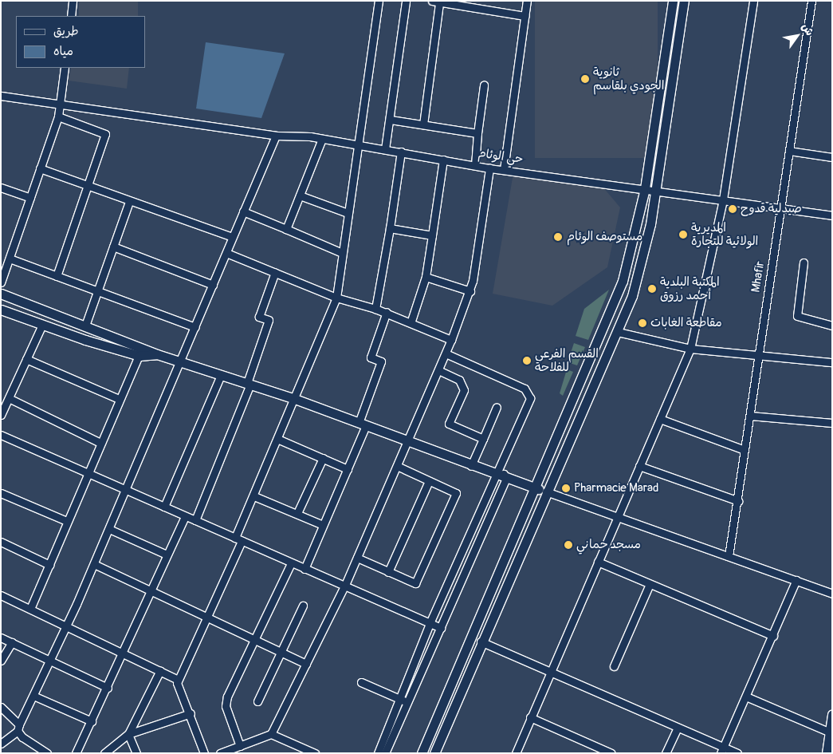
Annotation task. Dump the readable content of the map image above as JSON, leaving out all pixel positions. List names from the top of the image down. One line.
{"streets":{"street":["حي الوئام","Mhafir"]},"crossings":[["حي الوئام","Mhafir"]],"places":["ثانوية الجودي بلقاسم","صيدلية قدوح","المديرية الولائية للتجارة","مستوصف الوئام","المكتبة البلدية أحمد رزوق","مقاطعة الغابات","القسم الفرعي للفلاحة","Pharmacie Marad","مسجد حماني"],"legend":["طريق","مياه"],"north":"top right"}
